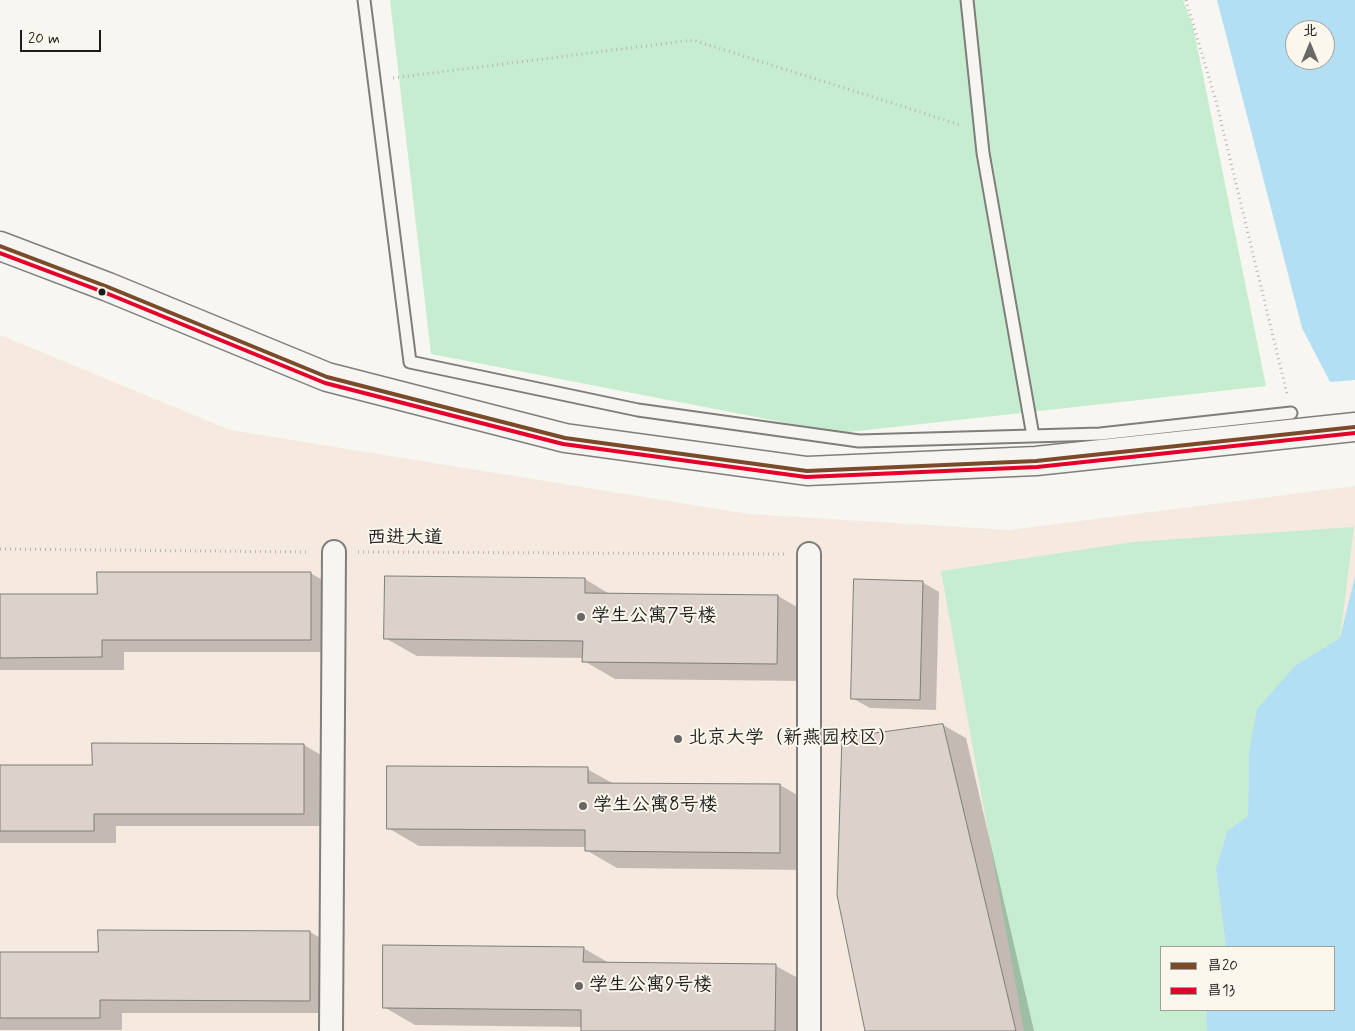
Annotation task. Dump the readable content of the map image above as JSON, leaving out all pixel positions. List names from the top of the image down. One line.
{"streets":{"path":["西进大道"]},"places":["学生公寓7号楼","北京大学（新燕园校区）","学生公寓8号楼","学生公寓9号楼"],"lines":["transit line 昌20","transit line 昌13"],"legend":["昌20","昌13"],"scale_bar":"20 m","north":"top"}
